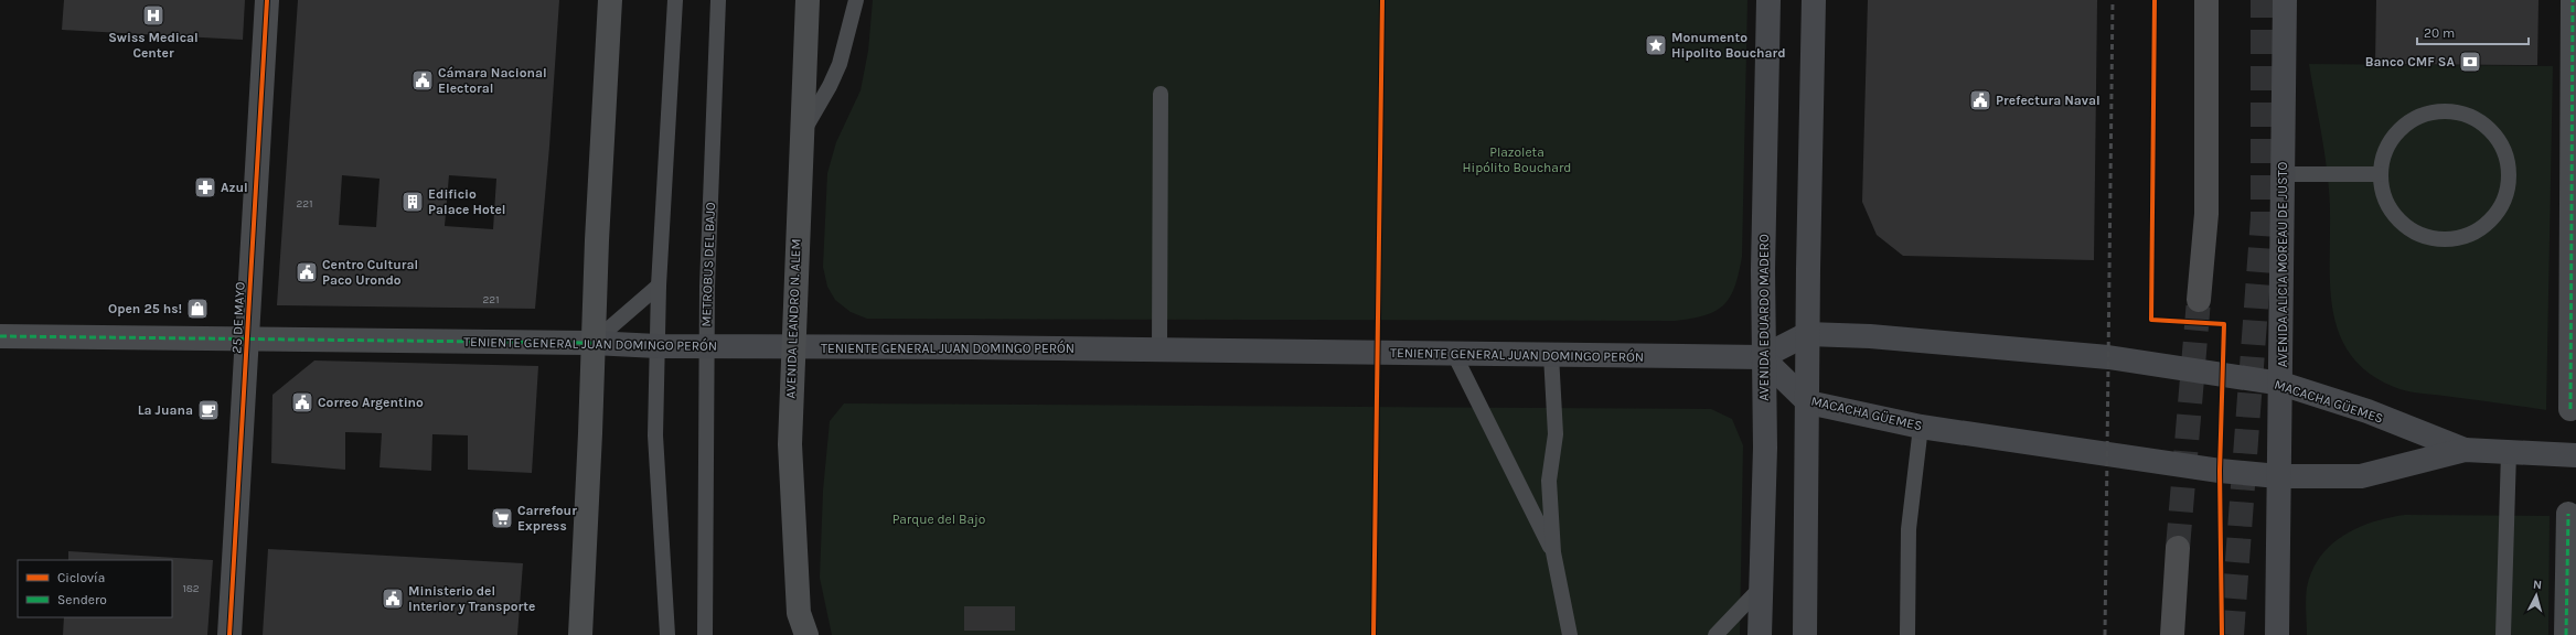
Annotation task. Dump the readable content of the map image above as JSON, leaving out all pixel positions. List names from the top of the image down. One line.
{"streets":{"main road":["AVENIDA ALICIA MOREAU DE JUSTO","AVENIDA EDUARDO MADERO","AVENIDA LEANDRO N. ALEM","TENIENTE GENERAL JUAN DOMINGO PERÓN","MACACHA GÜEMES"],"street":["25 DE MAYO"],"lane":["METROBUS DEL BAJO"]},"crossings":[["METROBUS DEL BAJO","TENIENTE GENERAL JUAN DOMINGO PERÓN"],["AVENIDA ALICIA MOREAU DE JUSTO","MACACHA GÜEMES"],["25 DE MAYO","TENIENTE GENERAL JUAN DOMINGO PERÓN"],["AVENIDA EDUARDO MADERO","TENIENTE GENERAL JUAN DOMINGO PERÓN"],["AVENIDA EDUARDO MADERO","MACACHA GÜEMES"],["AVENIDA LEANDRO N. ALEM","TENIENTE GENERAL JUAN DOMINGO PERÓN"],["TENIENTE GENERAL JUAN DOMINGO PERÓN","MACACHA GÜEMES"]],"parks":["Plazoleta Hipólito Bouchard","Parque del Bajo"],"places":{"hospital":["Swiss Medical Center"],"place":["Monumento Hipolito Bouchard"],"bank":["Banco CMF SA"],"public building":["Cámara Nacional Electoral","Prefectura Naval","Centro Cultural Paco Urondo","Correo Argentino","Ministerio del Interior y Transporte"],"pharmacy":["Azul"],"building":["Edificio Palace Hotel"],"shop":["Open 25 hs!"],"cafe":["La Juana"],"supermarket":["Carrefour Express"]},"house_numbers":["221","221","182"],"legend":["Ciclovía","Sendero"],"scale_bar":"20 m","north":"top"}
